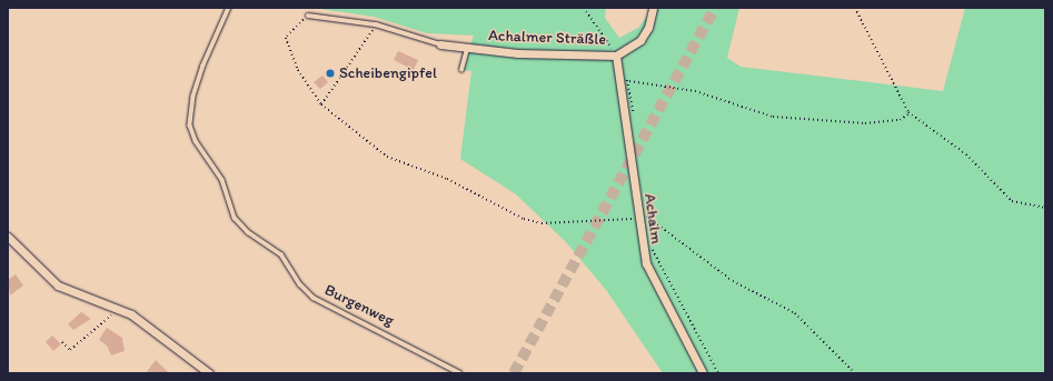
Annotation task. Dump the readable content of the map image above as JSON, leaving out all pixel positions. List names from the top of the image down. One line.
{"streets":{"street":["Achalmer Sträßle","Achalm"],"lane":["Burgenweg"]},"crossings":[["Achalmer Sträßle","Achalm"]],"places":["Scheibengipfel"]}
